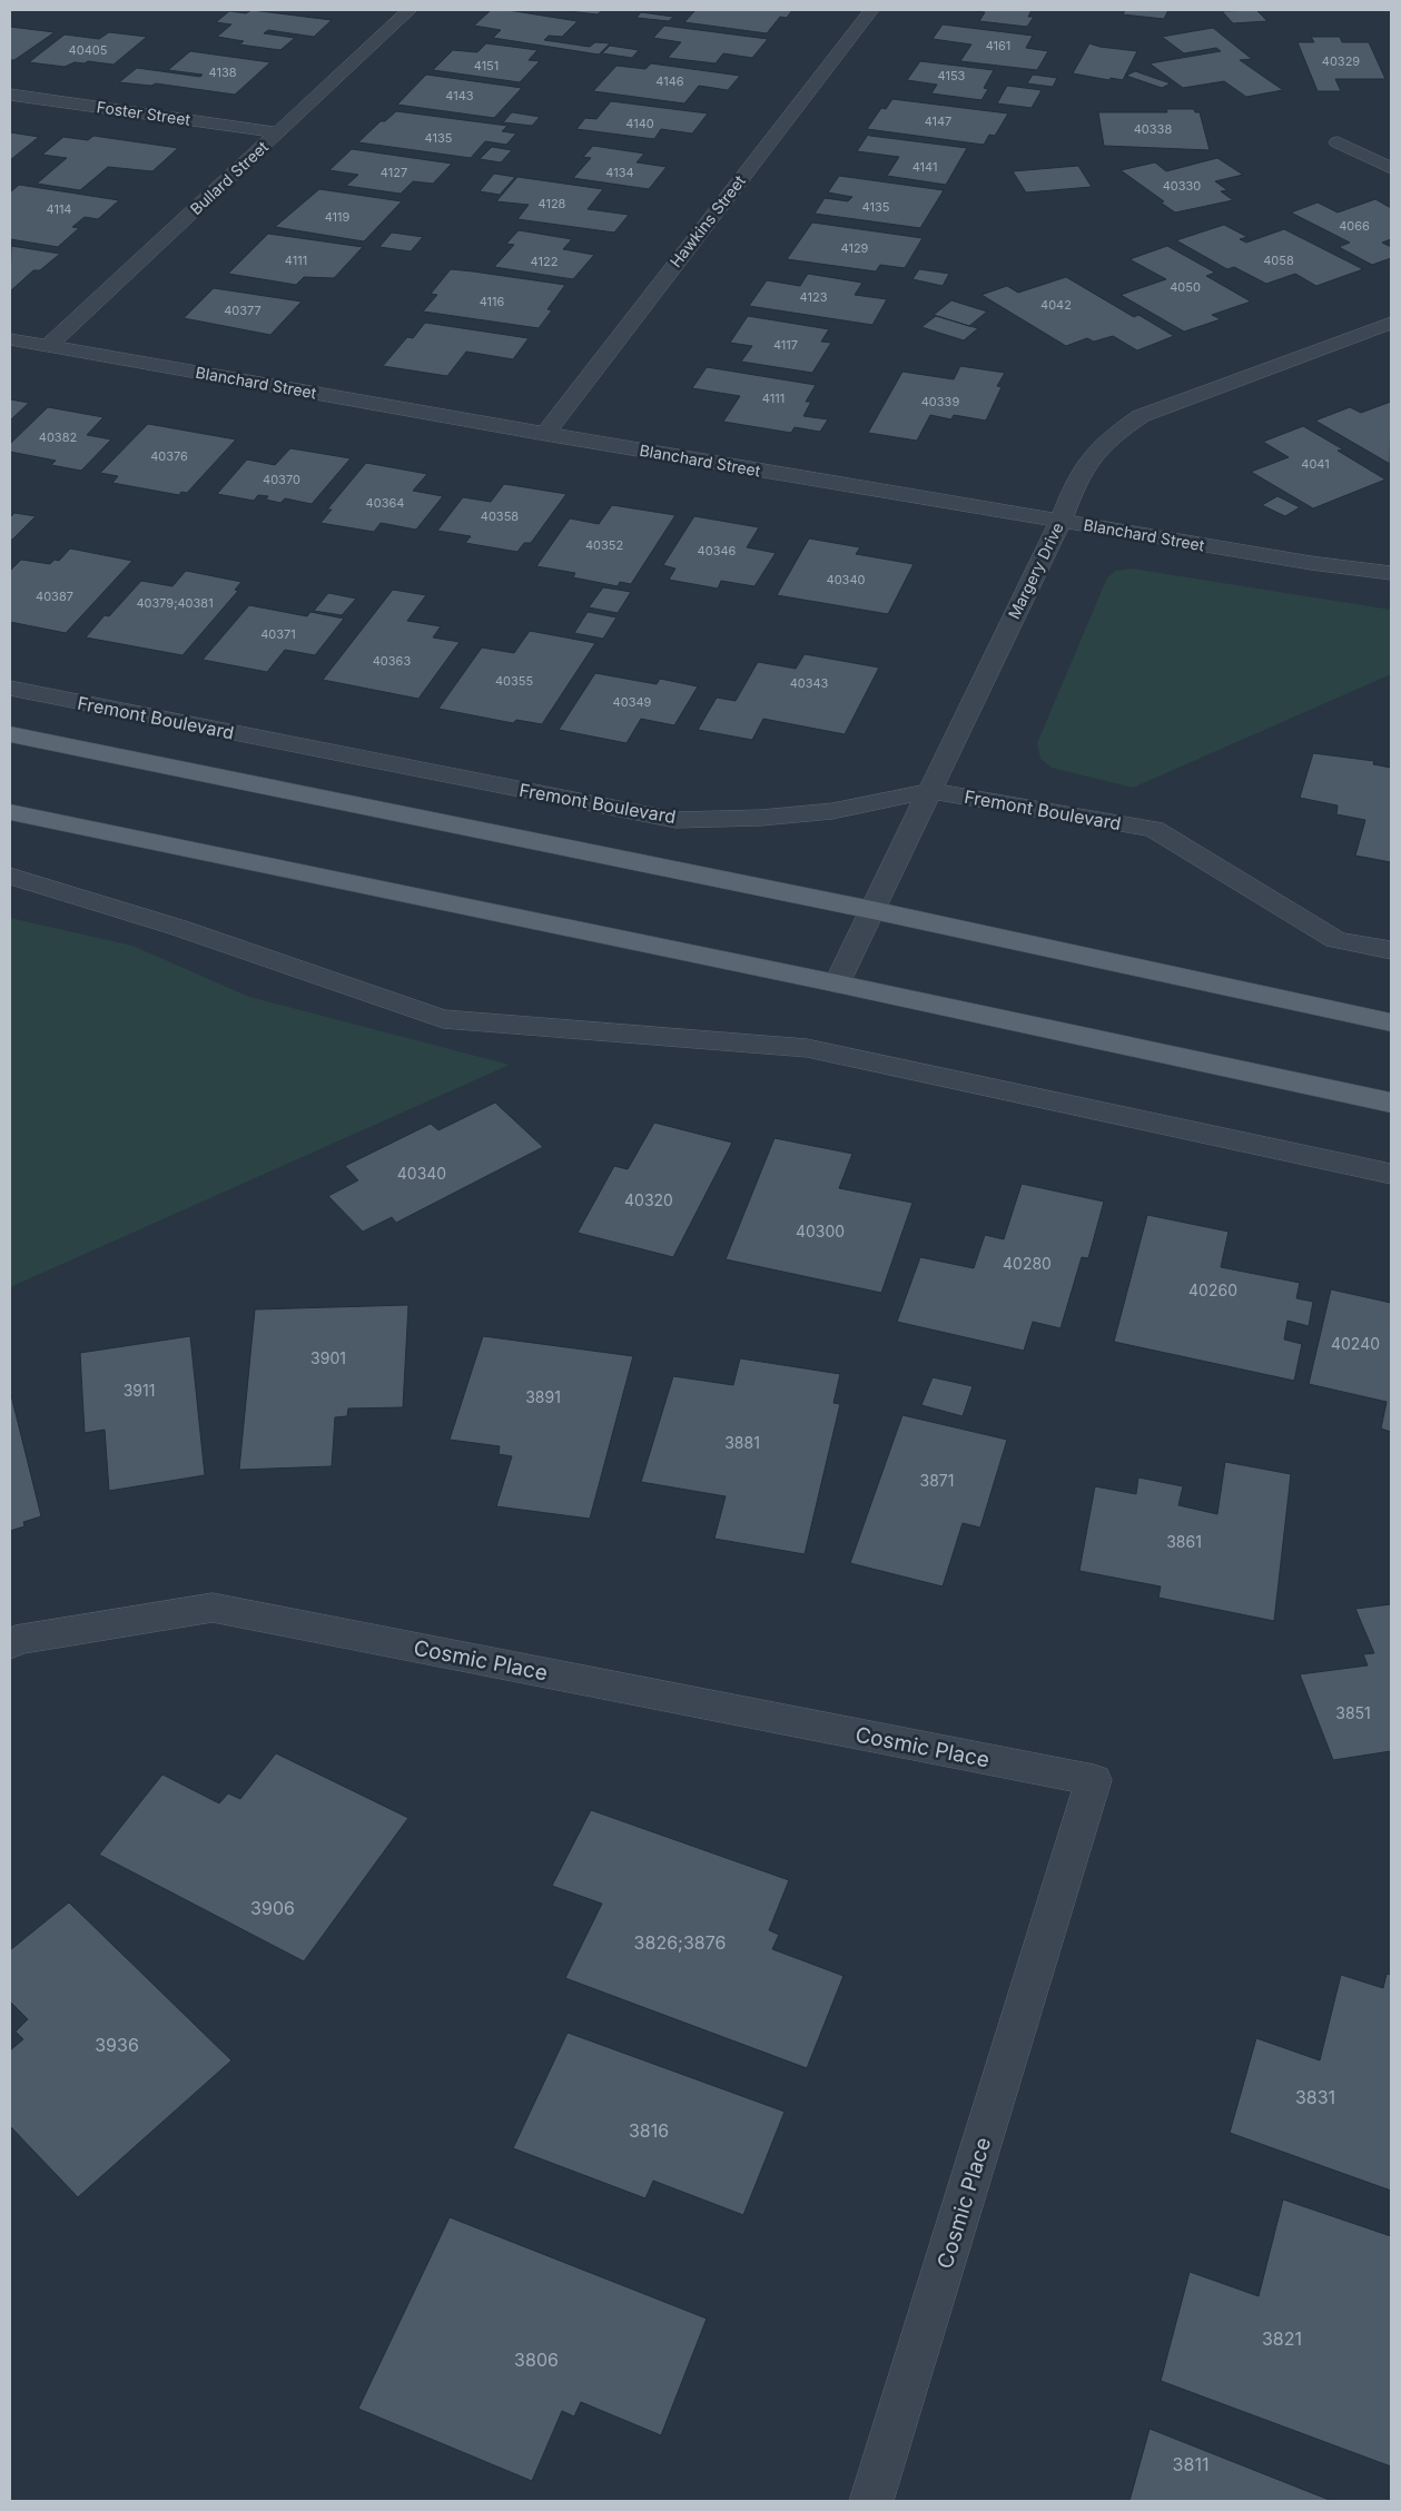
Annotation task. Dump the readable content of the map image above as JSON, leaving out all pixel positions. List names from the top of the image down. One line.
{"streets":{"street":["Foster Street","Bullard Street","Hawkins Street","Blanchard Street","Margery Drive","Fremont Boulevard","Cosmic Place"]},"crossings":[["Foster Street","Bullard Street"],["Bullard Street","Blanchard Street"],["Hawkins Street","Blanchard Street"],["Blanchard Street","Margery Drive"],["Margery Drive","Fremont Boulevard"]],"house_numbers":["4161","40405","40329","4151","4138","4153","4146","4143","4147","4140","40338","4135","4141","4127","4134","40330","4128","4135","4114","4119","4066","4129","4111","4058","4122","4050","4123","4116","4042","40377","4117","4111","40339","40382","40376","4041","40370","40364","40358","40352","40346","40340","40387","40379;40381","40371","40363","40355","40343","40349","40340","40320","40300","40280","40260","40240","3901","3911","3891","3881","3871","3861","3851","3906","3826;3876","3936","3831","3816","3821","3806","3811"]}
